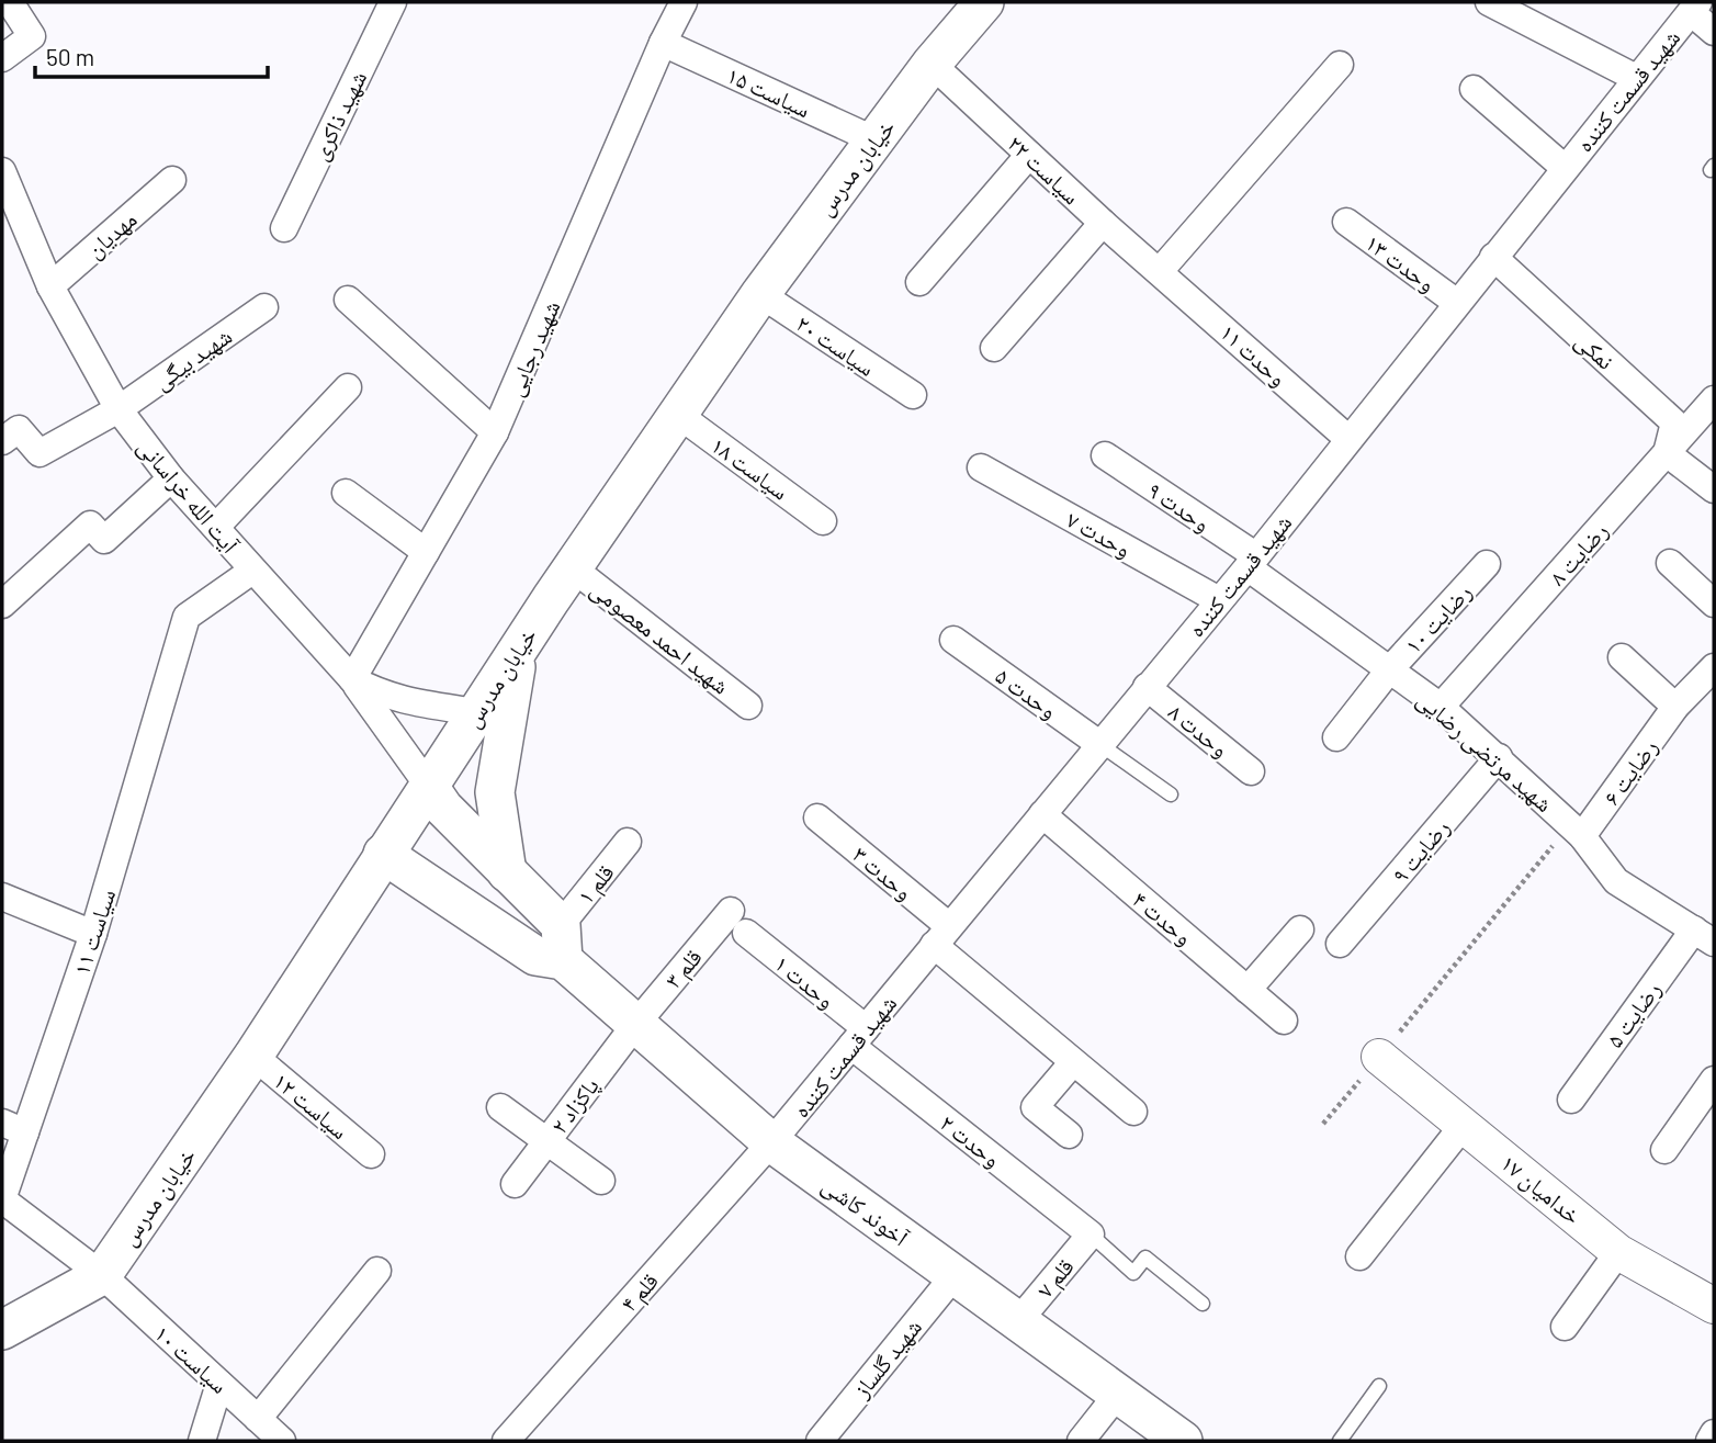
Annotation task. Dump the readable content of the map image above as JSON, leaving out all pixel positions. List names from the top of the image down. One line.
{"streets":{"main road":["خیابان مدرس","آخوند کاشی"],"street":["شهید قسمت کننده","سیاست ۱۵","شهید ذاکری","سیاست ۲۲","مهدیان","وحدت ۱۳","سیاست ۲۰","شهید رجایی","نمکی","وحدت ۱۱","شهید بیگی","سیاست ۱۸","آیت الله خراسانی","وحدت ۹","وحدت ۷","رضایت ۸","رضایت ۱۰","شهید احمد معصومی","وحدت ۵","وحدت ۸","شهید مرتضی رضایی","رضایت ۶","رضایت ۹","وحدت ۳","قلم ۱","وحدت ۴","سیاست ۱۱","قلم ۳","وحدت ۱","رضایت ۵","سیاست ۱۲","پاکزاد ۲","وحدت ۲","خدامیان ۱۷","قلم ۷","قلم ۴","شهید گلساز","سیاست ۱۰"]},"crossings":[["شهید قسمت کننده","وحدت ۱۳"],["شهید قسمت کننده","نمکی"],["شهید قسمت کننده","وحدت ۱۱"],["شهید قسمت کننده","وحدت ۹"],["شهید قسمت کننده","وحدت ۷"],["شهید قسمت کننده","وحدت ۵"],["شهید قسمت کننده","وحدت ۸"],["شهید قسمت کننده","شهید مرتضی رضایی"],["شهید قسمت کننده","وحدت ۳"],["شهید قسمت کننده","وحدت ۴"],["شهید قسمت کننده","وحدت ۱"],["شهید قسمت کننده","وحدت ۲"],["شهید قسمت کننده","آخوند کاشی"],["شهید قسمت کننده","قلم ۴"],["سیاست ۱۵","خیابان مدرس"],["سیاست ۱۵","شهید رجایی"],["خیابان مدرس","سیاست ۲۲"],["خیابان مدرس","سیاست ۲۰"],["خیابان مدرس","سیاست ۱۸"],["خیابان مدرس","آیت الله خراسانی"],["خیابان مدرس","شهید احمد معصومی"],["خیابان مدرس","سیاست ۱۱"],["خیابان مدرس","سیاست ۱۲"],["خیابان مدرس","آخوند کاشی"],["خیابان مدرس","سیاست ۱۰"],["سیاست ۲۲","وحدت ۱۱"],["مهدیان","آیت الله خراسانی"],["شهید رجایی","آیت الله خراسانی"],["نمکی","رضایت ۸"],["شهید بیگی","آیت الله خراسانی"],["آیت الله خراسانی","سیاست ۱۱"],["وحدت ۹","شهید مرتضی رضایی"],["رضایت ۸","شهید مرتضی رضایی"],["رضایت ۱۰","شهید مرتضی رضایی"],["شهید مرتضی رضایی","رضایت ۶"],["شهید مرتضی رضایی","رضایت ۹"],["شهید مرتضی رضایی","رضایت ۵"],["قلم ۱","آخوند کاشی"],["سیاست ۱۱","سیاست ۱۰"],["قلم ۳","پاکزاد ۲"],["قلم ۳","آخوند کاشی"],["وحدت ۱","وحدت ۲"],["پاکزاد ۲","آخوند کاشی"],["وحدت ۲","قلم ۷"],["آخوند کاشی","قلم ۷"],["آخوند کاشی","قلم ۴"],["آخوند کاشی","شهید گلساز"]],"scale_bar":"50 m"}
